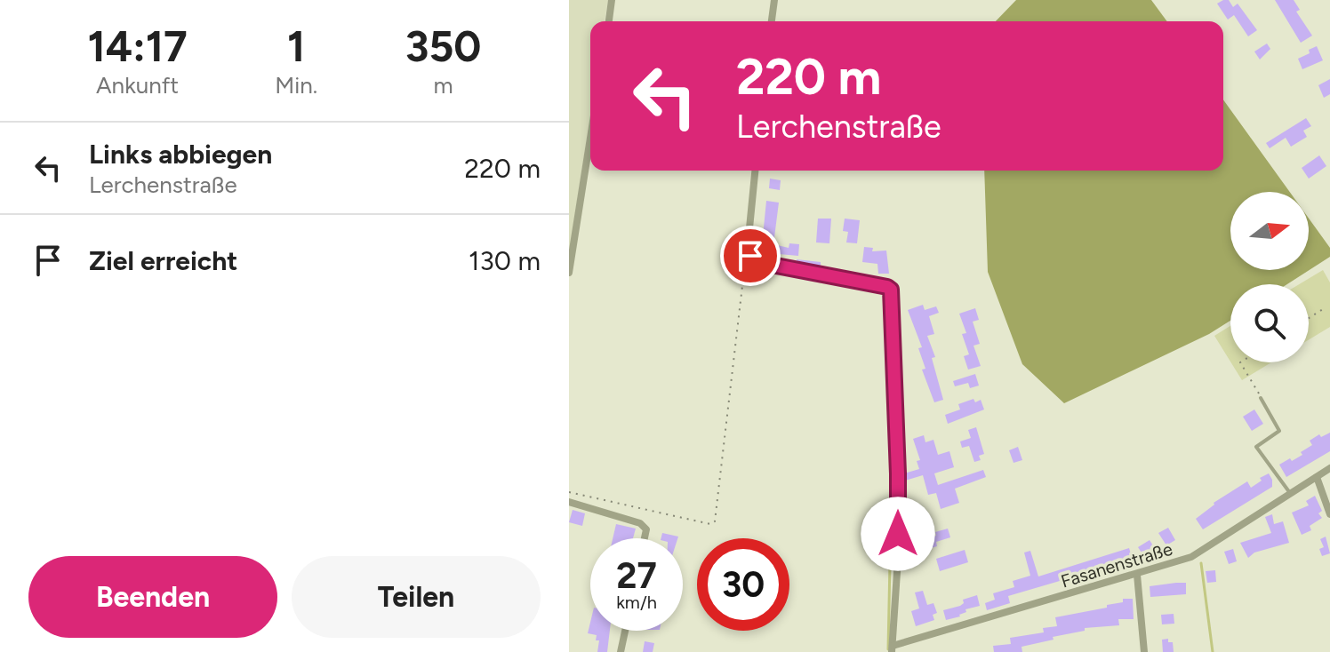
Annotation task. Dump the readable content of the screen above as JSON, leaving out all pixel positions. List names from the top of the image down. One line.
{"streets":{"street":["Fasanenstraße"]},"north":"right","page":{"eta":["14:17","Ankunft","1","Min.","350","m"],"turn":["220 m","Lerchenstraße"],"list":[{"name":"Links abbiegen","note":"Lerchenstraße","value":"220 m"},{"name":"Ziel erreicht","value":"130 m"}],"speed":"27 km/h","limit":"30","buttons":["Beenden","Teilen"]}}
